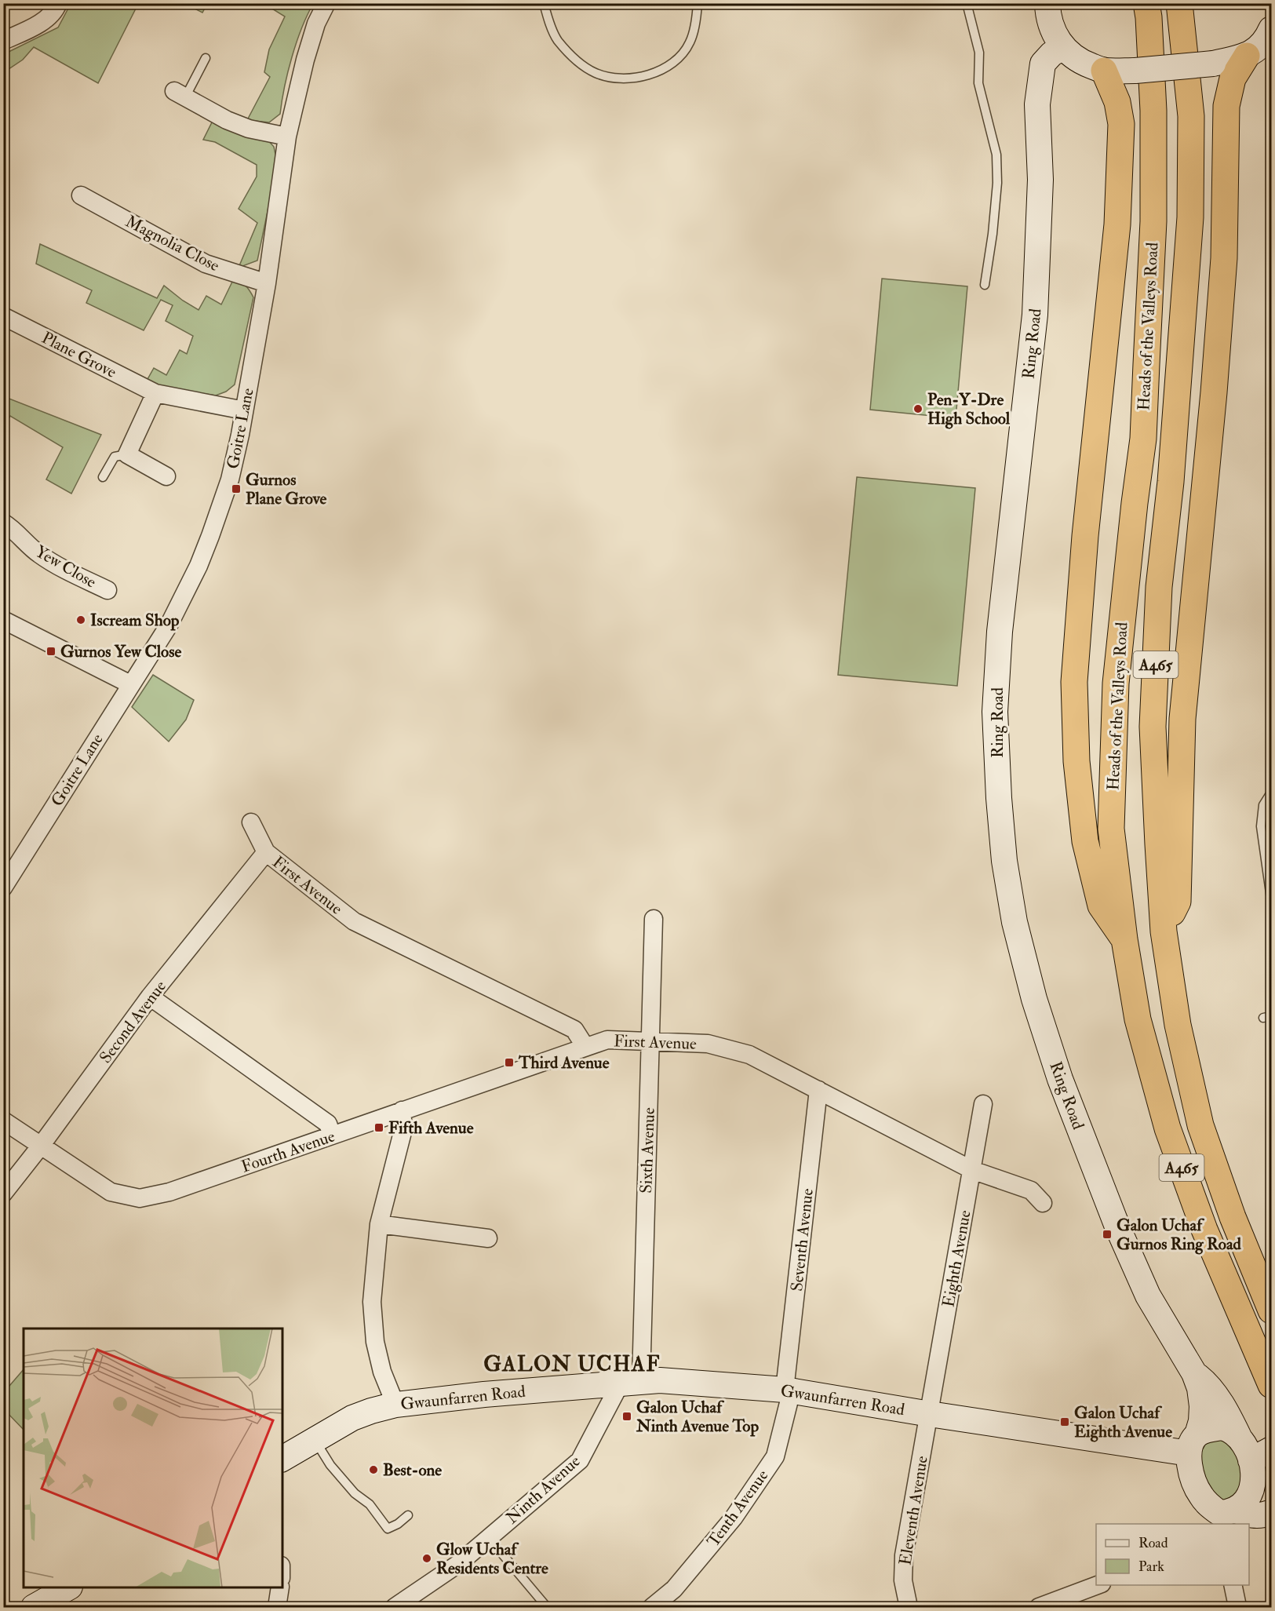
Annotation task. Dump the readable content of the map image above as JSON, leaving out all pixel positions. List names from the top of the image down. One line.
{"streets":{"highway":["Heads of the Valleys Road","A465"],"street":["Magnolia Close","Ring Road","Plane Grove","Goitre Lane","Yew Close","First Avenue","Second Avenue","Sixth Avenue","Fourth Avenue","Seventh Avenue","Eighth Avenue","Gwaunfarren Road","Ninth Avenue","Tenth Avenue","Eleventh Avenue"]},"crossings":[["Magnolia Close","Goitre Lane"],["Ring Road","Gwaunfarren Road"],["Plane Grove","Goitre Lane"],["First Avenue","Second Avenue"],["First Avenue","Sixth Avenue"],["First Avenue","Fourth Avenue"],["First Avenue","Seventh Avenue"],["First Avenue","Eighth Avenue"],["Second Avenue","Fourth Avenue"],["Sixth Avenue","Gwaunfarren Road"],["Sixth Avenue","Ninth Avenue"],["Seventh Avenue","Gwaunfarren Road"],["Seventh Avenue","Tenth Avenue"],["Eighth Avenue","Gwaunfarren Road"],["Eighth Avenue","Eleventh Avenue"],["Gwaunfarren Road","Ninth Avenue"],["Gwaunfarren Road","Tenth Avenue"],["Gwaunfarren Road","Eleventh Avenue"]],"districts":["GALON UCHAF"],"places":{"other":["Pen-Y-Dre High School","Iscream Shop","Best-one","Glow Uchaf Residents Centre"],"transit":["Gurnos Plane Grove","Gurnos Yew Close","Third Avenue","Fifth Avenue","Galon Uchaf Gurnos Ring Road","Galon Uchaf Ninth Avenue Top","Galon Uchaf Eighth Avenue"]},"legend":["Road","Park"]}
